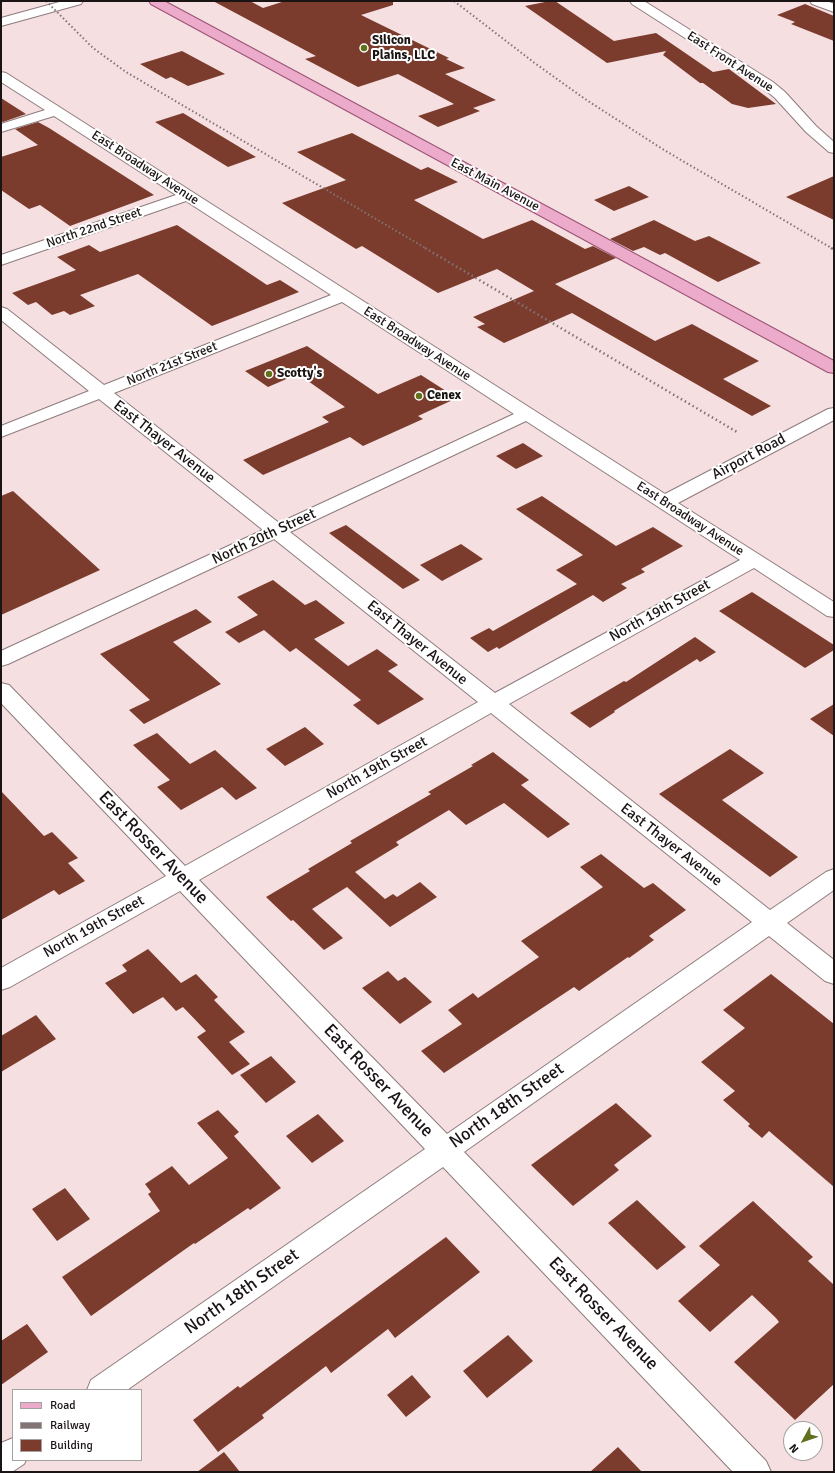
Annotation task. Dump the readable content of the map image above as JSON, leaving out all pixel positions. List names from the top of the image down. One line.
{"streets":{"main road":["East Main Avenue"],"street":["East Front Avenue","East Broadway Avenue","North 22nd Street","North 21st Street","East Thayer Avenue","Airport Road","North 20th Street","North 19th Street","East Rosser Avenue","North 18th Street"]},"crossings":[["East Broadway Avenue","North 22nd Street"],["East Broadway Avenue","North 21st Street"],["East Broadway Avenue","Airport Road"],["East Broadway Avenue","North 20th Street"],["East Broadway Avenue","North 19th Street"],["North 21st Street","East Thayer Avenue"],["East Thayer Avenue","North 20th Street"],["East Thayer Avenue","North 19th Street"],["East Thayer Avenue","North 18th Street"],["North 19th Street","East Rosser Avenue"],["East Rosser Avenue","North 18th Street"]],"places":["Silicon Plains, LLC","Scotty's","Cenex"],"legend":["Road","Railway","Building"],"north":"bottom left"}
